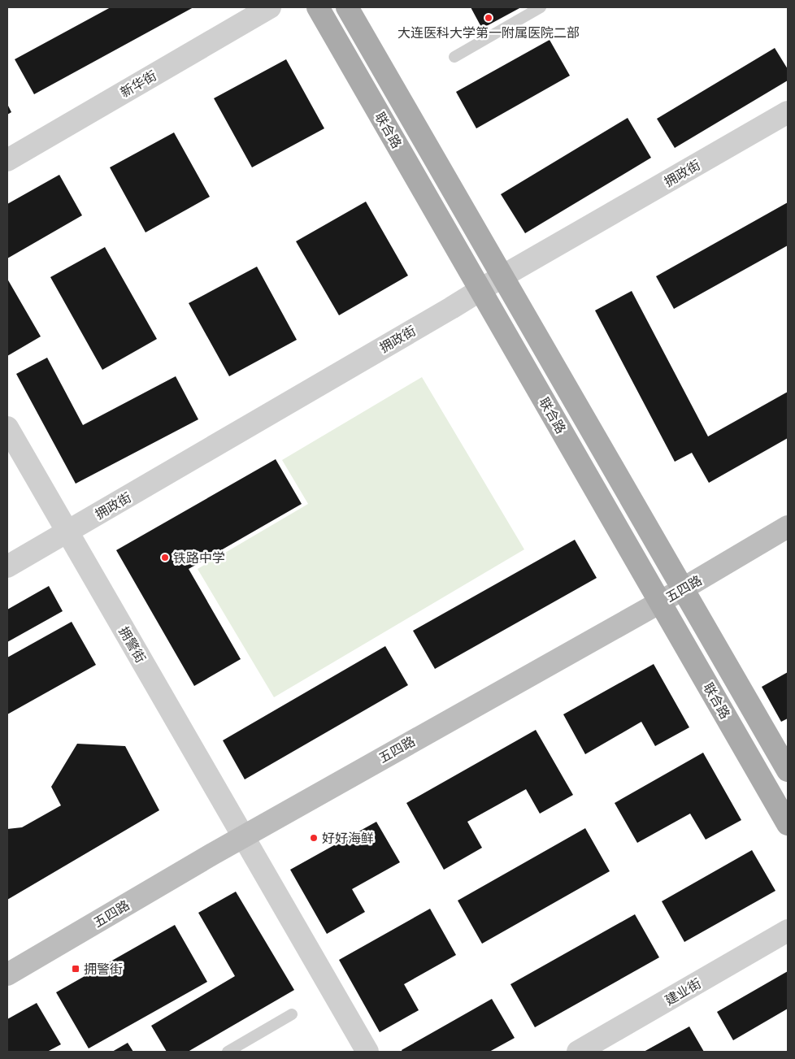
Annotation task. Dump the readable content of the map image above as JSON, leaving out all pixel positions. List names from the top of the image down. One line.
{"streets":{"main road":["联合路","五四路"],"street":["新华街","拥政街","拥警街","建业街"]},"crossings":[["联合路","拥政街"],["联合路","五四路"],["拥政街","拥警街"],["五四路","拥警街"]],"places":{"other":["大连医科大学第一附属医院二部","铁路中学","好好海鲜"],"transit":["拥警街"]}}
